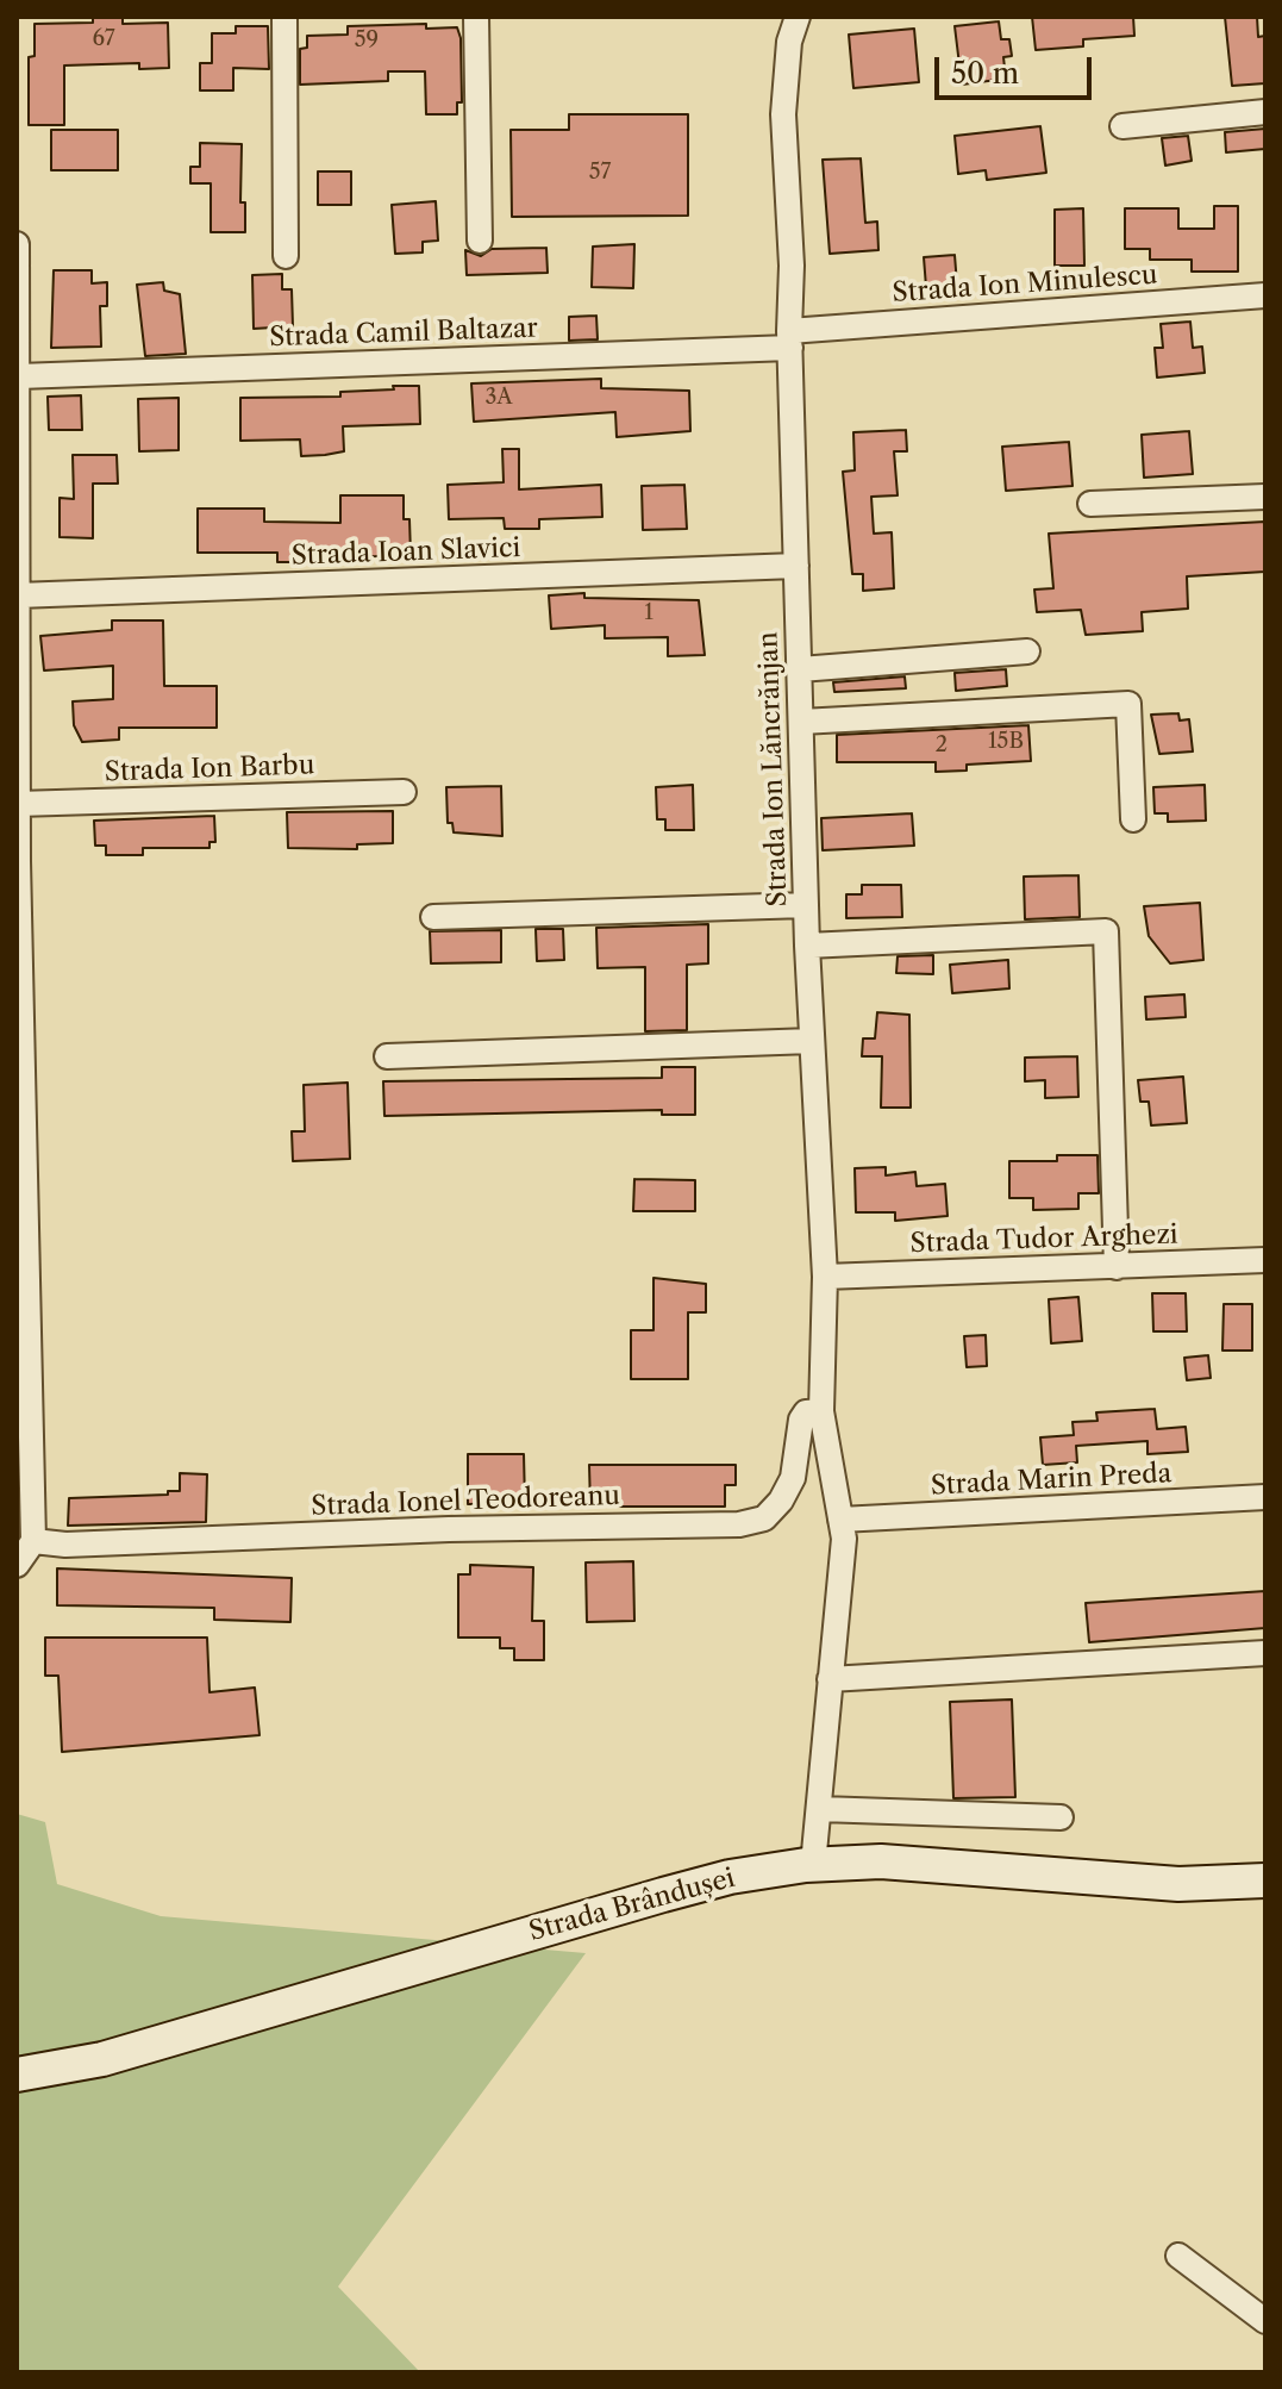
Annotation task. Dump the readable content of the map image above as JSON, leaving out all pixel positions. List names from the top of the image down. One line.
{"streets":{"main road":["Strada Brândușei"],"street":["Strada Ion Minulescu","Strada Camil Baltazar","Strada Ioan Slavici","Strada Ion Barbu","Strada Ion Lăncrănjan","Strada Tudor Arghezi","Strada Marin Preda","Strada Ionel Teodoreanu"]},"crossings":[["Strada Ion Minulescu","Strada Camil Baltazar"],["Strada Ion Minulescu","Strada Ion Lăncrănjan"],["Strada Camil Baltazar","Strada Ion Lăncrănjan"],["Strada Ioan Slavici","Strada Ion Lăncrănjan"],["Strada Ion Lăncrănjan","Strada Tudor Arghezi"],["Strada Ion Lăncrănjan","Strada Marin Preda"],["Strada Ion Lăncrănjan","Strada Ionel Teodoreanu"],["Strada Ion Lăncrănjan","Strada Brândușei"]],"house_numbers":["67","59","57","3A","1","15B","2"],"scale_bar":"50 m"}
